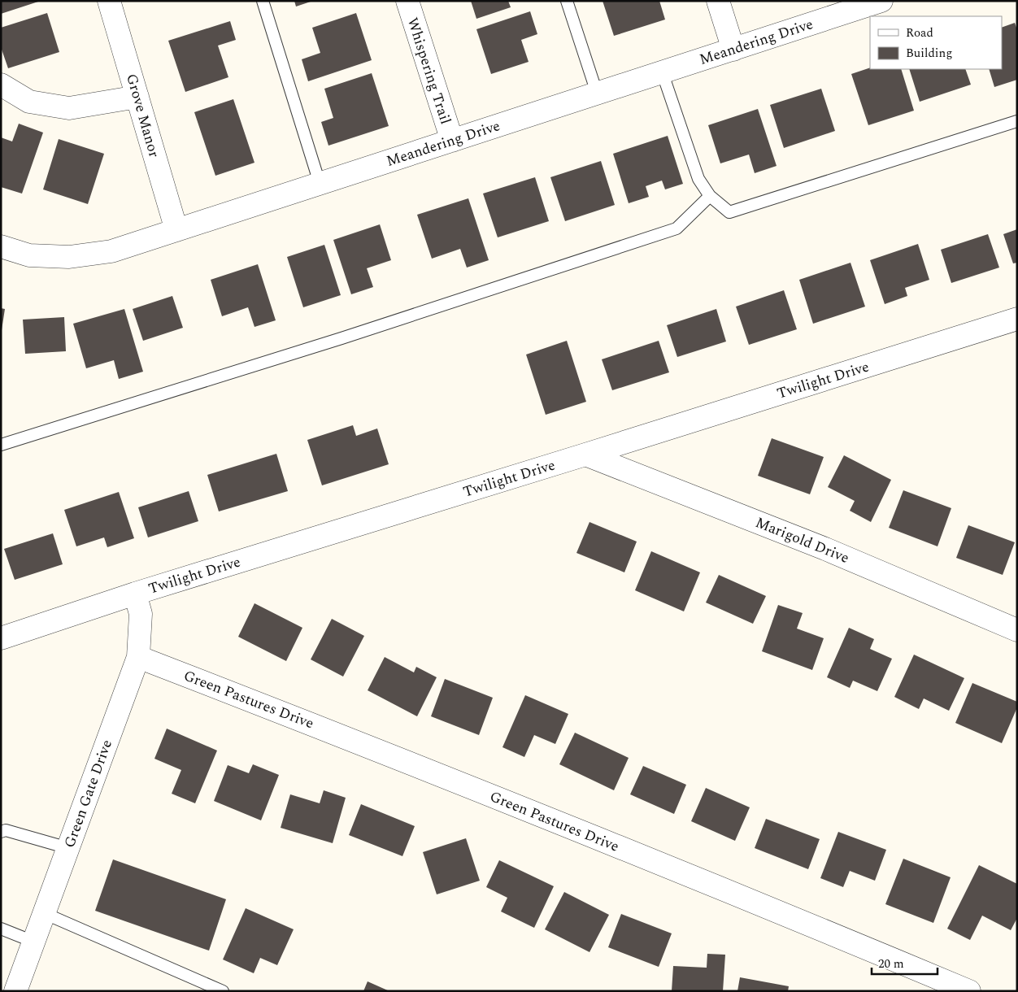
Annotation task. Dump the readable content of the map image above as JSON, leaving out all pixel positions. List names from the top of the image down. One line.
{"streets":{"street":["Meandering Drive","Whispering Trail","Grove Manor","Twilight Drive","Marigold Drive","Green Pastures Drive","Green Gate Drive"]},"crossings":[["Meandering Drive","Whispering Trail"],["Meandering Drive","Grove Manor"],["Twilight Drive","Marigold Drive"],["Twilight Drive","Green Gate Drive"],["Green Pastures Drive","Green Gate Drive"]],"legend":["Road","Building"],"scale_bar":"20 m"}
